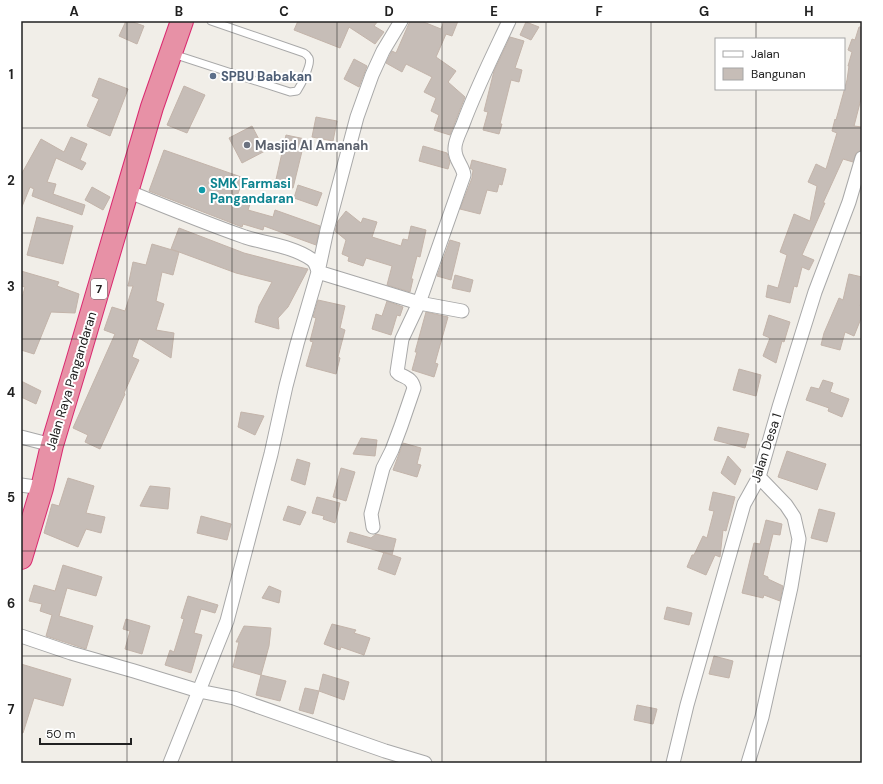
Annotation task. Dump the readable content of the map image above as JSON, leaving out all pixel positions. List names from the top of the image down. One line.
{"streets":{"highway":["7","Jalan Raya Pangandaran"],"street":["Jalan Desa 1"]},"places":["SPBU Babakan","Masjid Al Amanah","SMK Farmasi Pangandaran"],"legend":["Jalan","Bangunan"],"scale_bar":"50 m","grid":{"columns":["A","B","C","D","E","F","G","H"],"rows":["1","2","3","4","5","6","7"]}}
